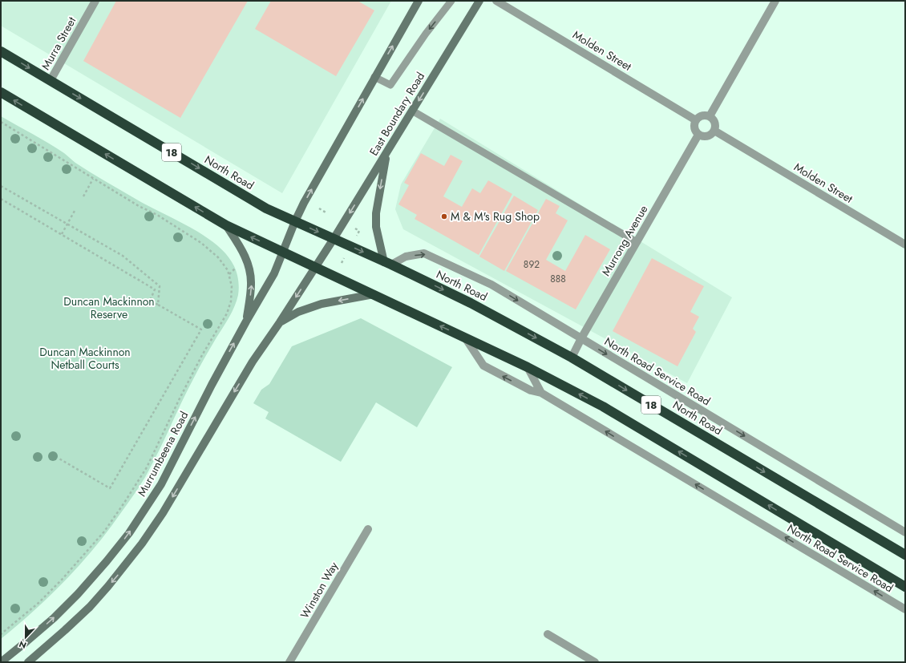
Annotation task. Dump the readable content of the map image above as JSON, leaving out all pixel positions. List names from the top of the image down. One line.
{"streets":{"highway":["18","North Road"],"main road":["East Boundary Road","Murrumbeena Road"],"street":["Murra Street","Molden Street","Murrong Avenue","North Road Service Road","Winston Way"]},"crossings":[["Murra Street","North Road"],["Molden Street","Murrong Avenue"],["East Boundary Road","North Road"],["18","Murrumbeena Road"],["North Road","Murrong Avenue"],["North Road","North Road Service Road"],["North Road","Murrumbeena Road"],["Murrong Avenue","North Road Service Road"]],"parks":["Duncan Mackinnon Reserve","Duncan Mackinnon Netball Courts"],"places":["M & M's Rug Shop"],"house_numbers":["892","888"],"north":"bottom"}
